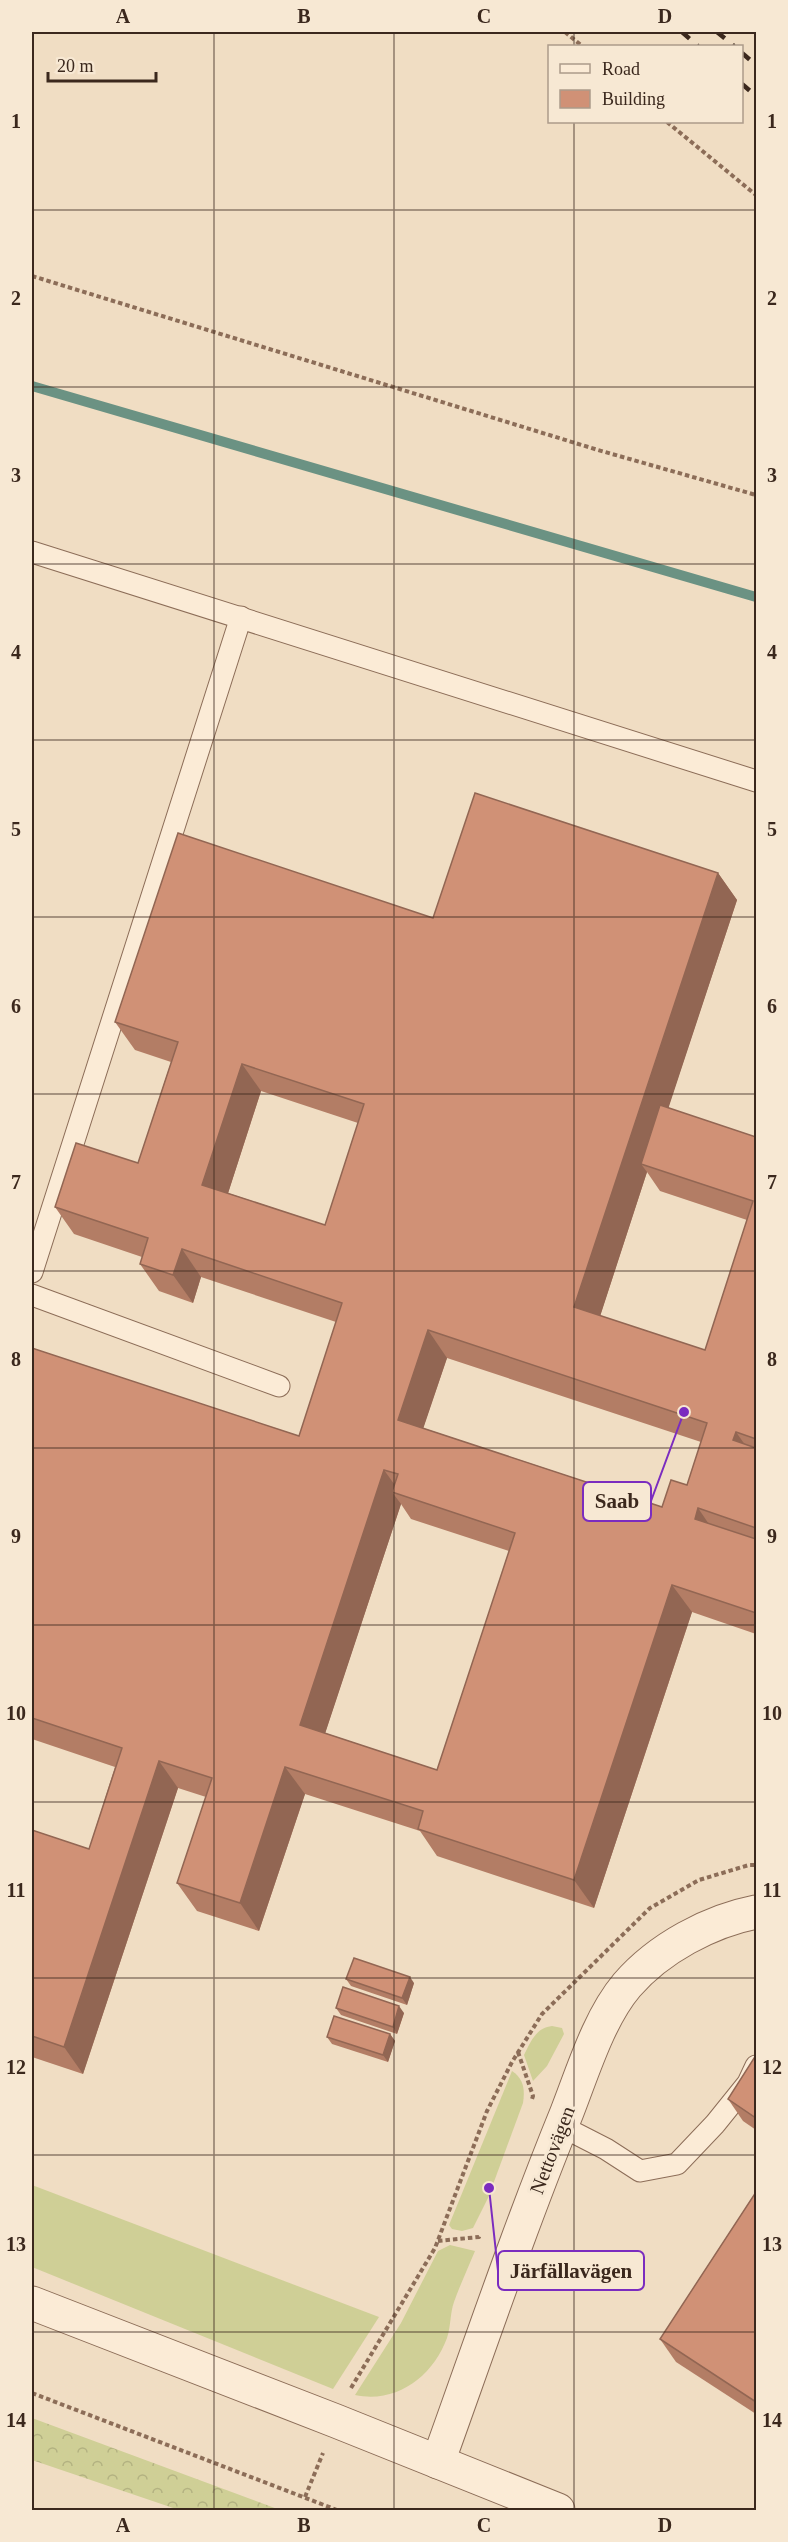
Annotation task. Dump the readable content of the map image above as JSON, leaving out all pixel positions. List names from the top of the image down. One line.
{"streets":{"street":["Nettovägen"]},"places":["Saab","Järfällavägen"],"legend":["Road","Building"],"scale_bar":"20 m","grid":{"columns":["A","B","C","D"],"rows":["1","2","3","4","5","6","7","8","9","10","11","12","13","14"]}}
